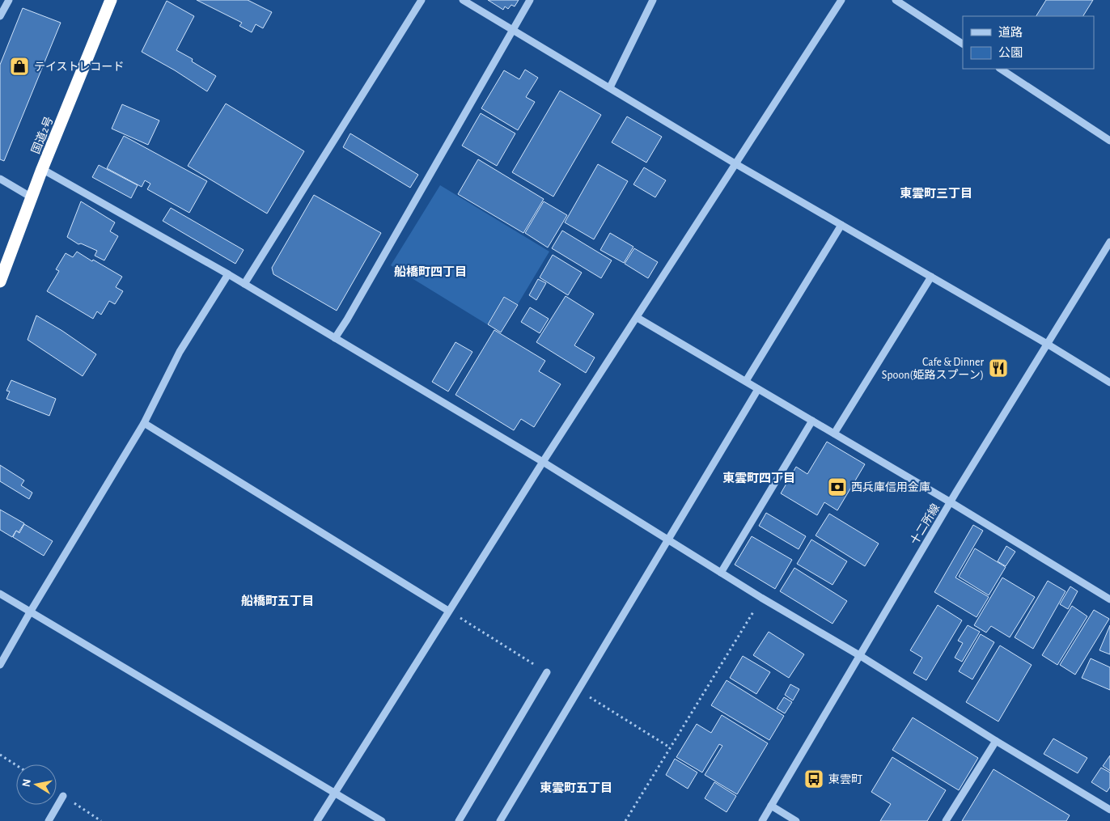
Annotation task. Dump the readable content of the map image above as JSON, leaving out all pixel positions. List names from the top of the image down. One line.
{"streets":{"highway":["国道2号"],"street":["十二所線"]},"districts":["東雲町三丁目","船橋町四丁目","東雲町四丁目","船橋町五丁目","東雲町五丁目"],"places":{"shop":["テイストレコード"],"restaurant":["Cafe & Dinner Spoon(姫路スプーン)"],"bank":["西兵庫信用金庫"],"bus stop":["東雲町"]},"legend":["道路","公園"],"north":"left"}
